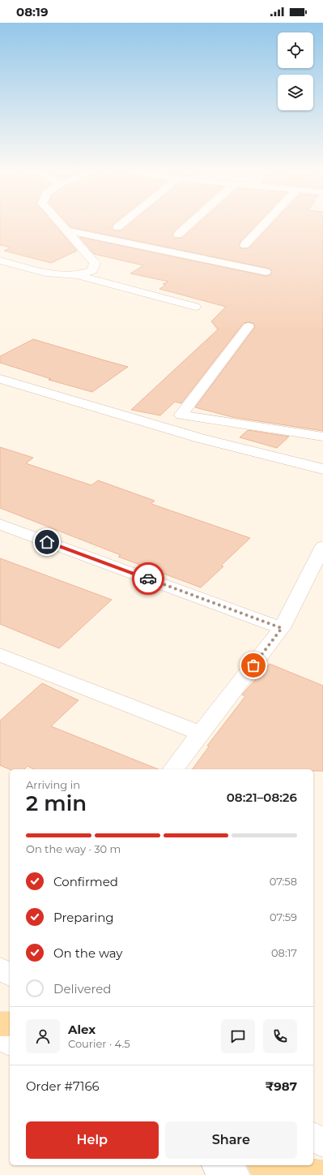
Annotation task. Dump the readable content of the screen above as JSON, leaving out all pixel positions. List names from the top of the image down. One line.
{"page":{"status":"08:19","heading":["2 min","Arriving in","08:21–08:26"],"panel":["Alex","Courier · 4.5","Order #7166","₹987"],"bar":"On the way · 30 m","list":[["Confirmed","07:58"],["Preparing","07:59"],["On the way","08:17"],"Delivered"],"buttons":["Help","Share"]}}
